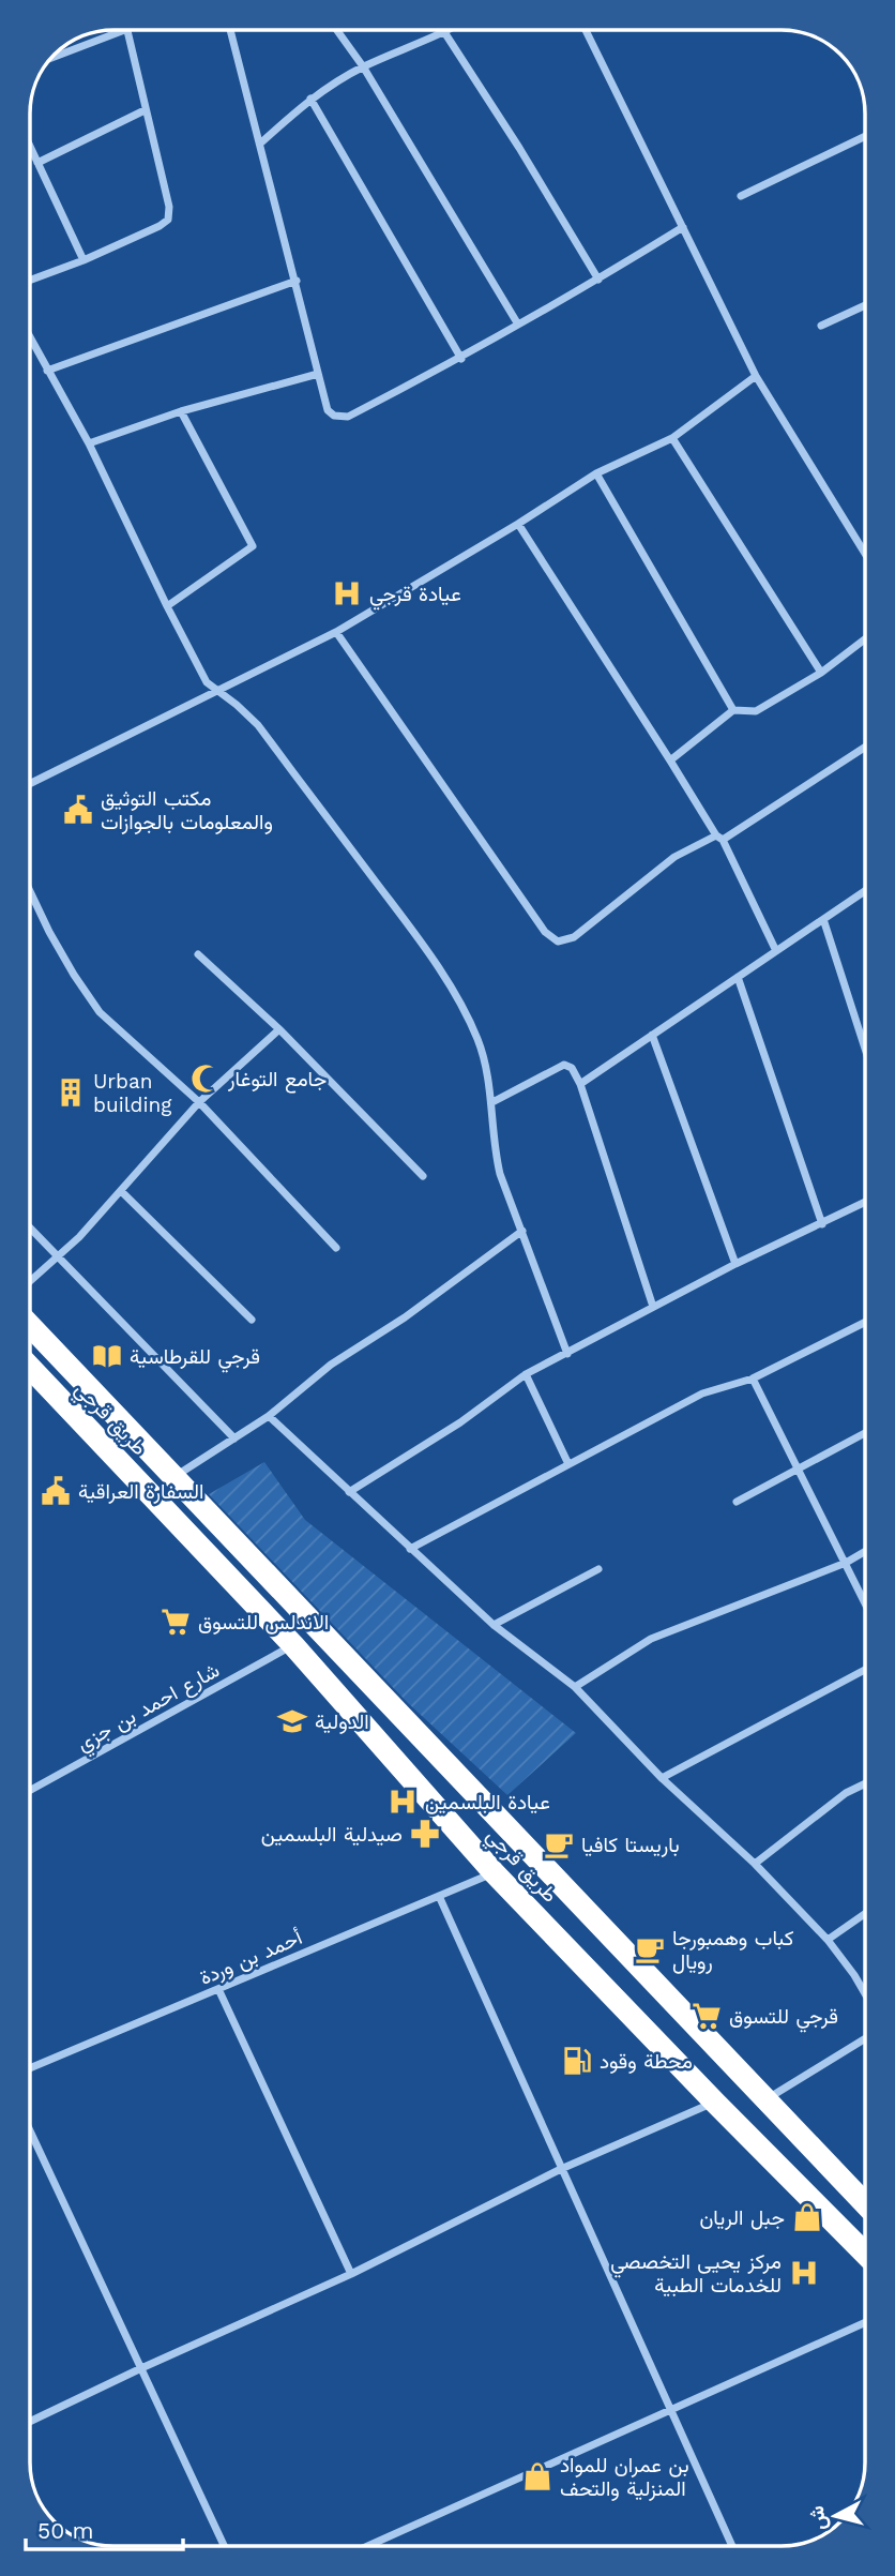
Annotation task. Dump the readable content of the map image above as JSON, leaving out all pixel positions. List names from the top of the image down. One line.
{"streets":{"highway":["طريق قرجي"],"street":["شارع احمد بن جزي","أحمد بن وردة"]},"crossings":[["طريق قرجي","شارع احمد بن جزي"],["طريق قرجي","أحمد بن وردة"]],"places":{"hospital":["عيادة قرجي","عيادة البلسمين","مركز يحيى التخصصي للخدمات الطبية"],"public building":["مكتب التوثيق والمعلومات بالجوازات","السفارة العراقية"],"mosque":["جامع التوغار"],"building":["Urban building"],"library":["قرجي للقرطاسية"],"supermarket":["الاندلس للتسوق","قرجي للتسوق"],"school or university":["الدولية"],"pharmacy":["صيدلية البلسمين"],"cafe":["باريستا كافيا","كباب وهمبورجا رويال"],"fuel station":["محطة وقود"],"shop":["جبل الريان","بن عمران للمواد المنزلية والتحف"]},"scale_bar":"50 m","north":"left"}
